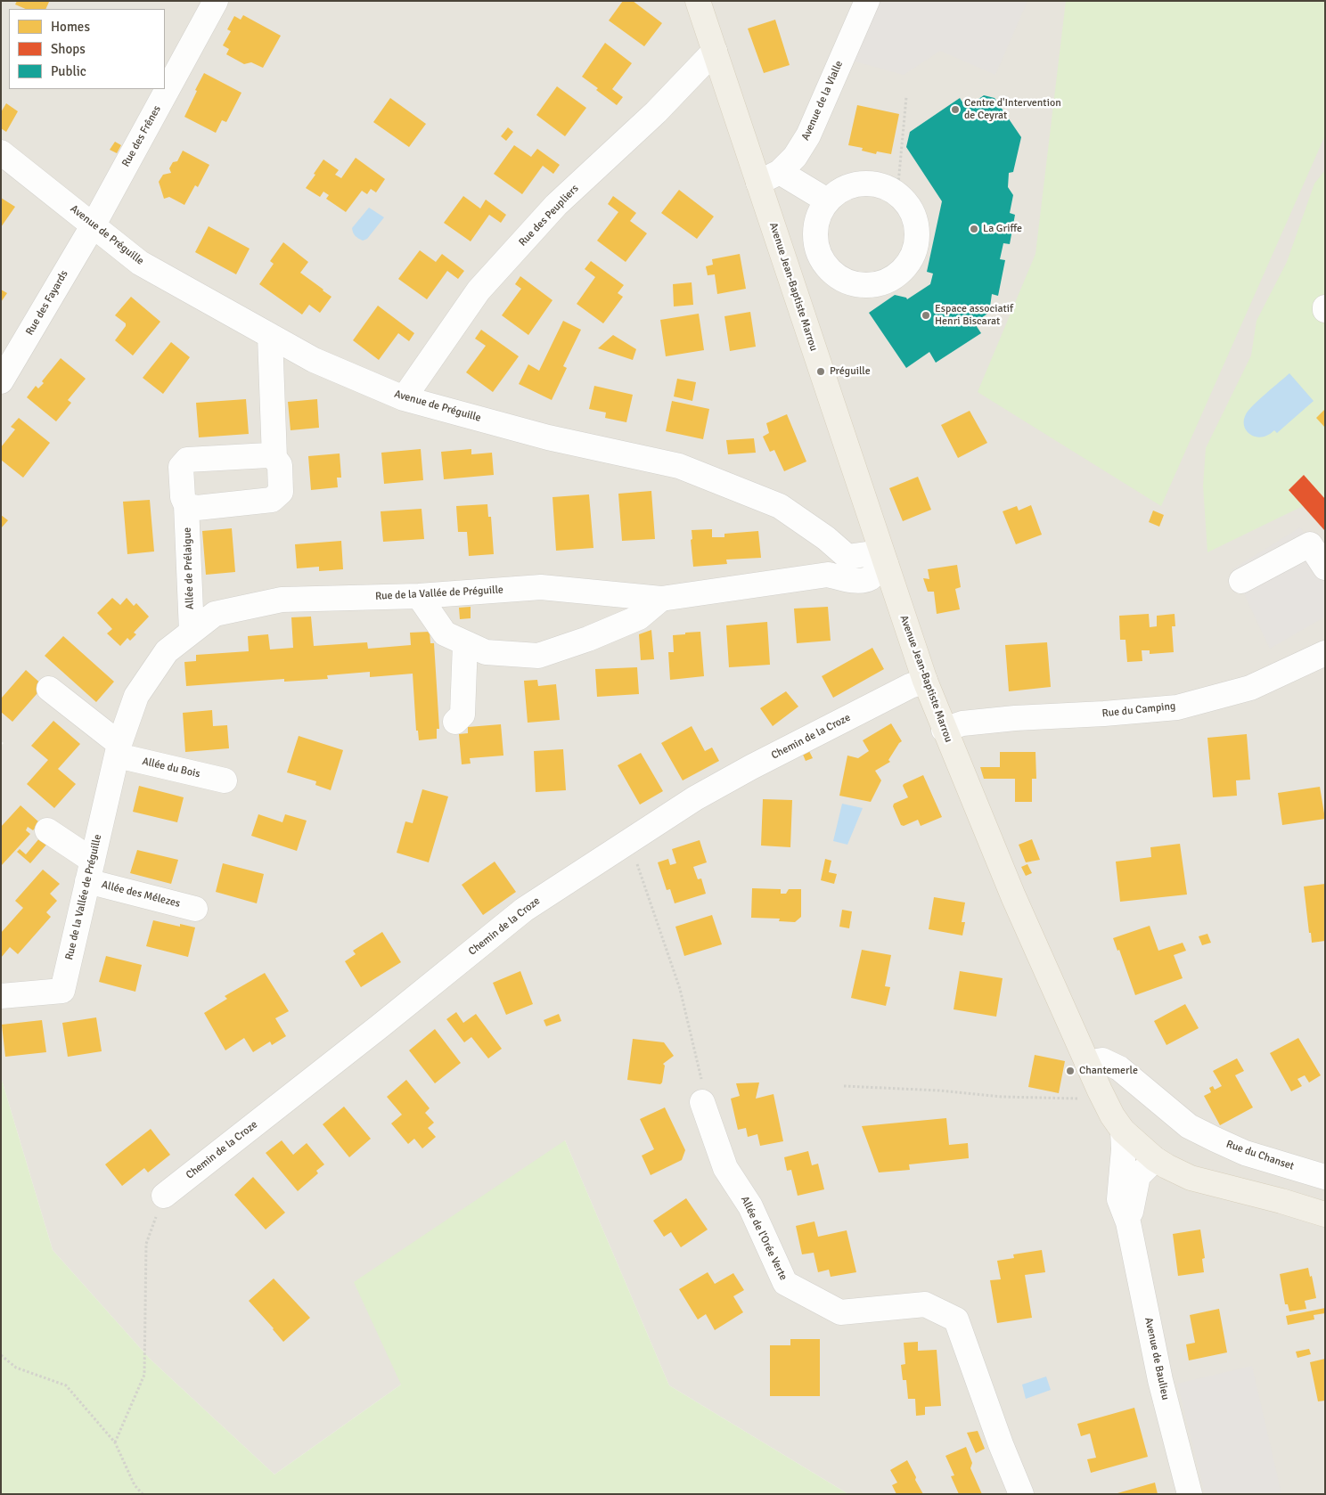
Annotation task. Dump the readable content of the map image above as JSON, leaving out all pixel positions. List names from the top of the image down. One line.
{"streets":{"main road":["Avenue Jean-Baptiste Marrou"],"street":["Avenue de la Vialle","Rue des Frênes","Rue des Peupliers","Avenue de Préguille","Rue des Fayards","Allée de Prélaigue","Rue de la Vallée de Préguille","Rue du Camping","Chemin de la Croze","Allée du Bois","Allée des Mélezes","Rue du Chanset","Allée de l'Orée Verte","Avenue de Baulieu"]},"crossings":[["Avenue de la Vialle","Avenue Jean-Baptiste Marrou"],["Rue des Frênes","Avenue de Préguille"],["Rue des Frênes","Rue des Fayards"],["Rue des Peupliers","Avenue de Préguille"],["Rue des Peupliers","Avenue Jean-Baptiste Marrou"],["Avenue de Préguille","Rue des Fayards"],["Avenue Jean-Baptiste Marrou","Rue de la Vallée de Préguille"],["Avenue Jean-Baptiste Marrou","Rue du Camping"],["Avenue Jean-Baptiste Marrou","Chemin de la Croze"],["Avenue Jean-Baptiste Marrou","Rue du Chanset"],["Allée de Prélaigue","Rue de la Vallée de Préguille"],["Rue de la Vallée de Préguille","Allée du Bois"],["Rue de la Vallée de Préguille","Allée des Mélezes"]],"places":["Centre d'Intervention de Ceyrat","La Griffe","Espace associatif Henri Biscarat","Préguille","Chantemerle"],"legend":["Homes","Shops","Public"]}
